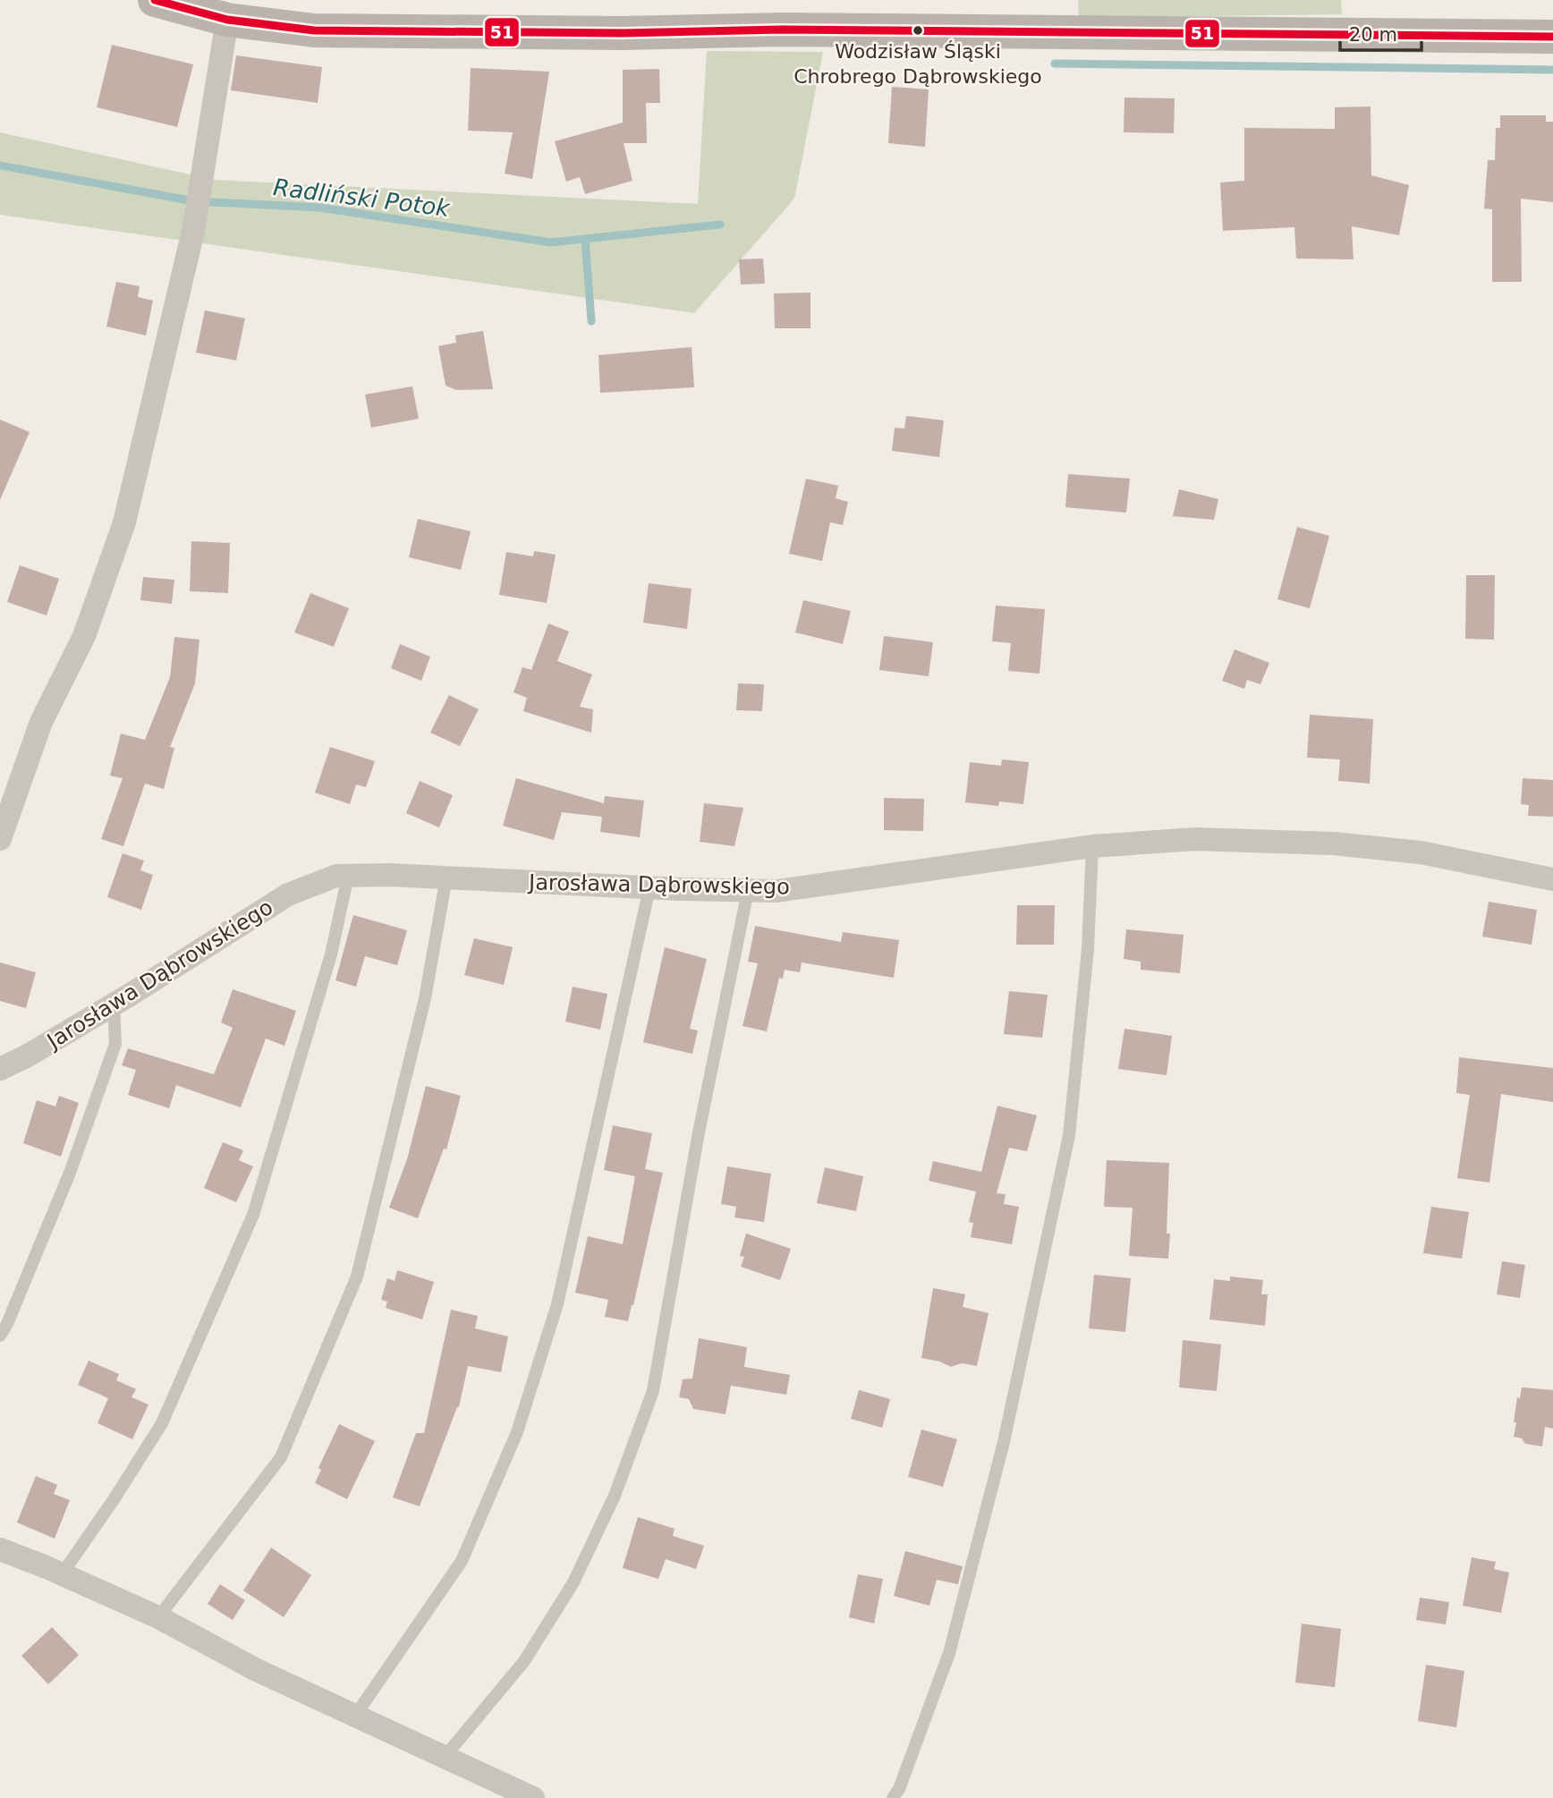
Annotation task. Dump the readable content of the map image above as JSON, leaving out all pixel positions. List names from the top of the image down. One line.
{"streets":{"street":["Jarosława Dąbrowskiego"]},"water":["Radliński Potok"],"places":["Wodzisław Śląski Chrobrego Dąbrowskiego"],"lines":["transit line 51"],"scale_bar":"20 m"}
